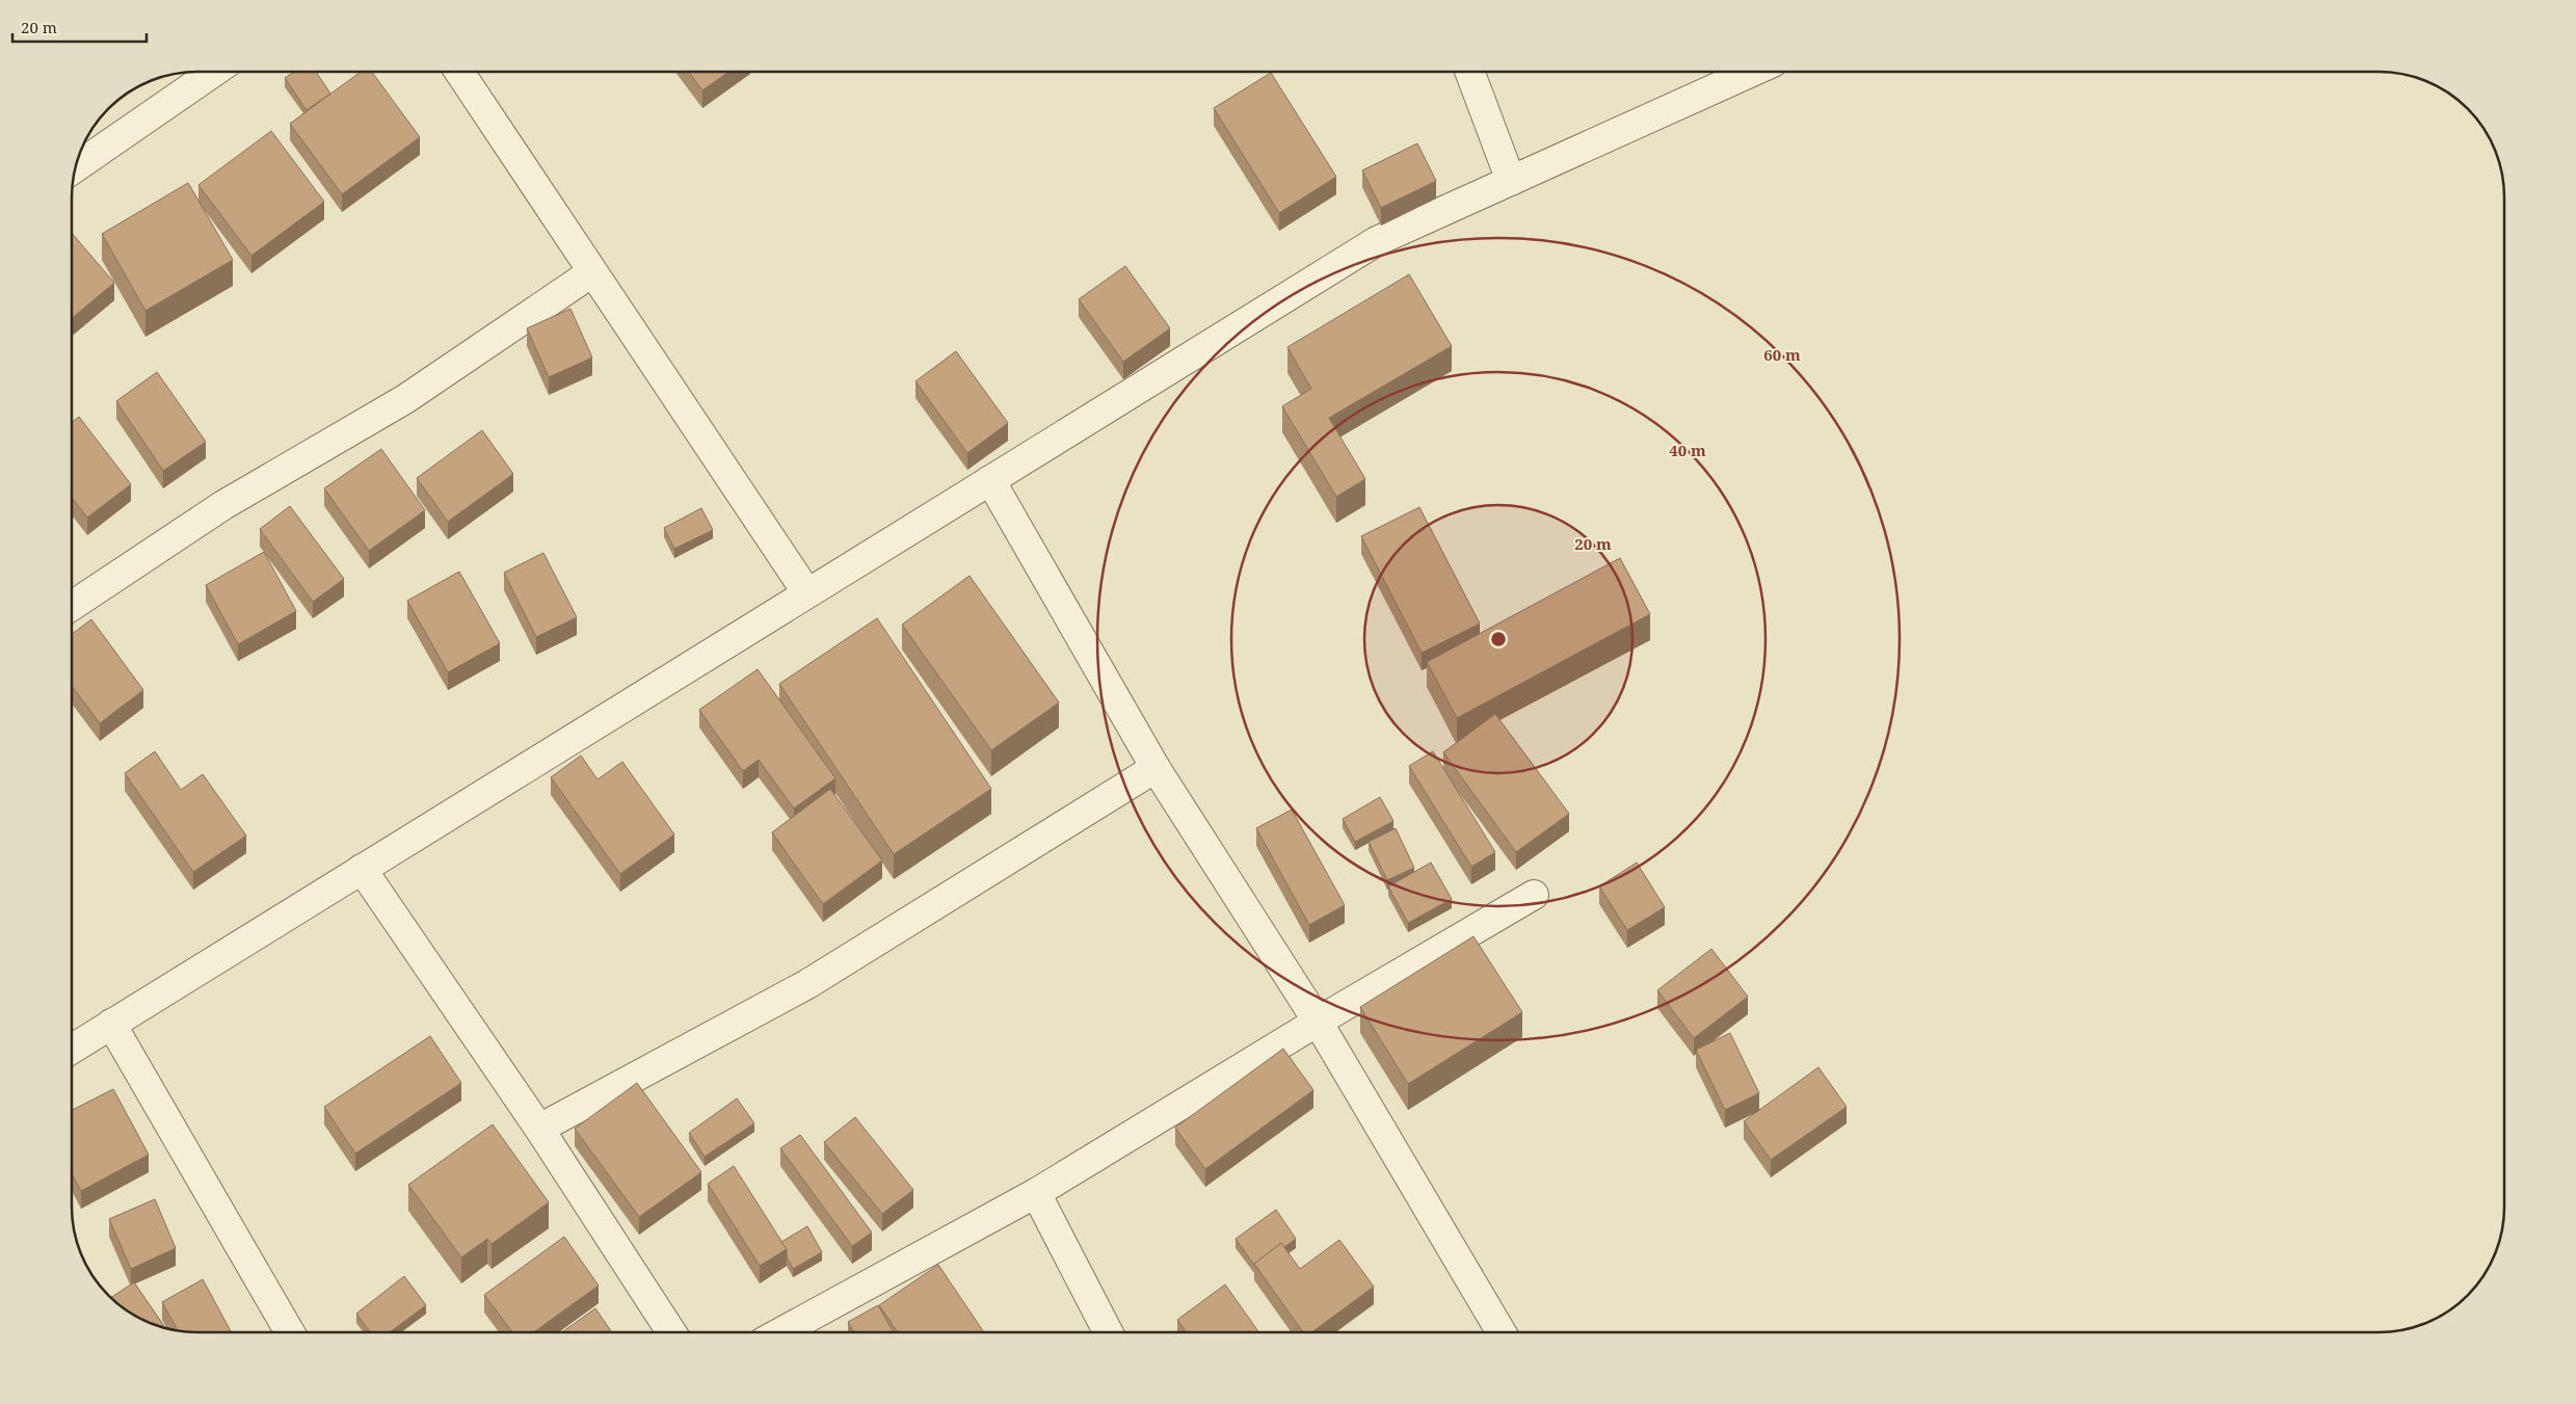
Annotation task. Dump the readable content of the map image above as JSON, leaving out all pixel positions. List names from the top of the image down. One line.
{"scale_bar":"20 m","rings":["60 m","40 m","20 m"]}
